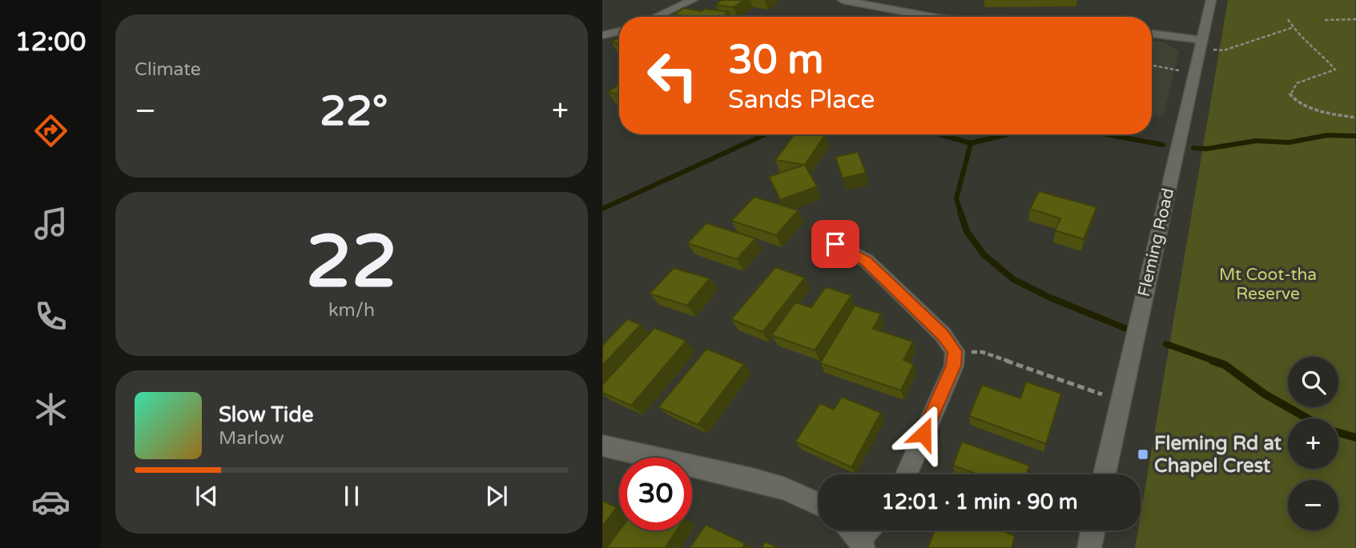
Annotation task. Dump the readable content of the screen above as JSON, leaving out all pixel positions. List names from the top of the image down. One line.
{"streets":{"street":["Fleming Road"]},"parks":["Mt Coot-tha Reserve"],"places":{"transit":["Fleming Rd at Chapel Crest"]},"page":{"tabs":"12:00","tile":["Climate",["22","km/h"]],"turn":["30 m","Sands Place"],"heat":["−","22°","+"],"map_buttons":["+","−"],"song":["Slow Tide","Marlow"],"limit":"30","trip":"12:01 · 1 min · 90 m"}}
